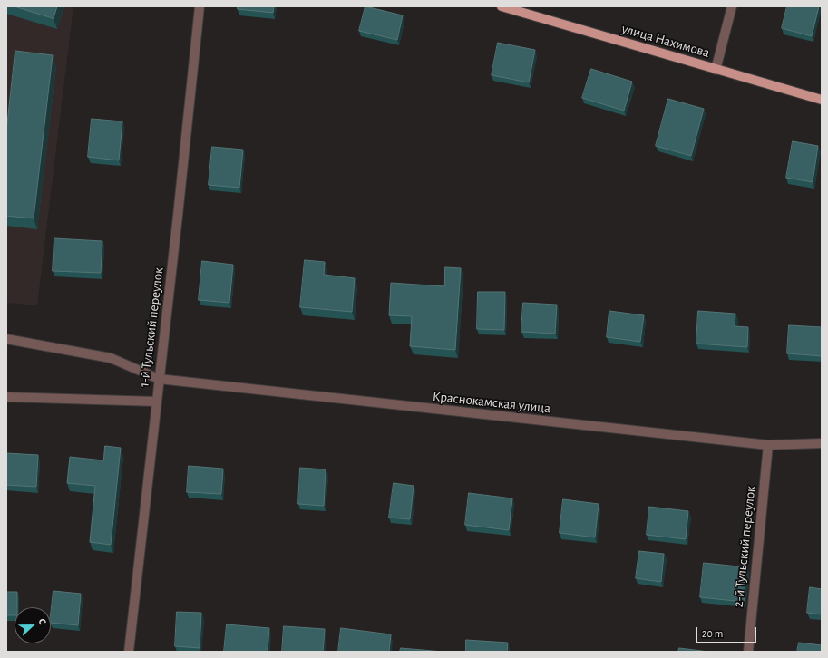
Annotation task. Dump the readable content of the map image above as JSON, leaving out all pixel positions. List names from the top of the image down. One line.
{"streets":{"main road":["улица Нахимова"],"street":["1-й Тульский переулок","Краснокамская улица","2-й Тульский переулок"]},"crossings":[["1-й Тульский переулок","Краснокамская улица"],["Краснокамская улица","2-й Тульский переулок"]],"scale_bar":"20 m","north":"right"}
